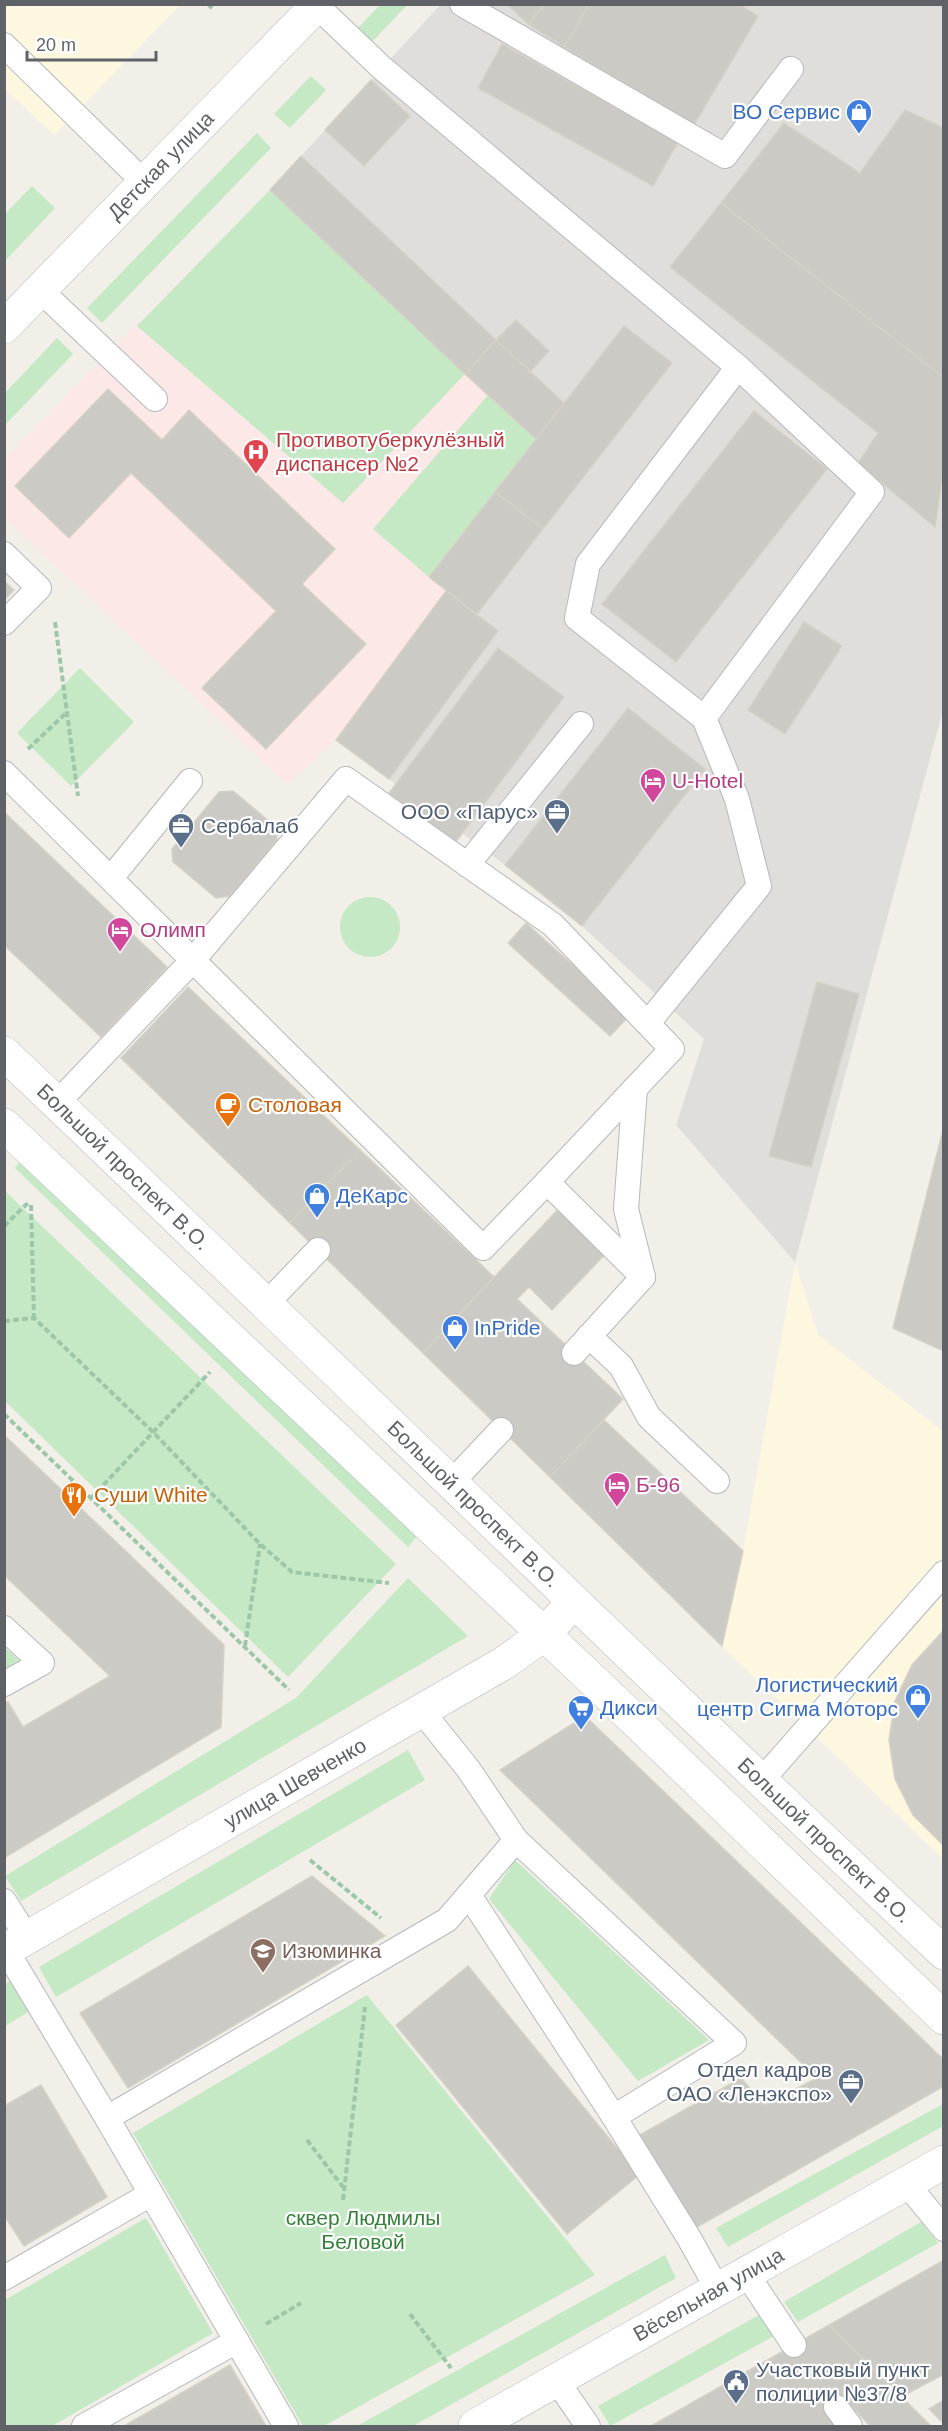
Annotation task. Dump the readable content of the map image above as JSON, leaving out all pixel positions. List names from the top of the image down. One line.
{"streets":{"main road":["Детская улица","Большой проспект В.О.","улица Шевченко","Вёсельная улица"]},"crossings":[["Большой проспект В.О.","улица Шевченко"]],"parks":["сквер Людмилы Беловой"],"places":{"shop":["ВО Сервис","ДеКарс","InPride","Логистический центр Сигма Моторс"],"hospital":["Противотуберкулёзный диспансер №2"],"hotel":["U-Hotel","Олимп","Б-96"],"office":["ООО «Парус»","Сербалаб","Отдел кадров ОАО «Ленэкспо»"],"cafe":["Столовая"],"restaurant":["Суши White"],"supermarket":["Дикси"],"school or university":["Изюминка"],"public building":["Участковый пункт полиции №37/8"]},"scale_bar":"20 m"}
